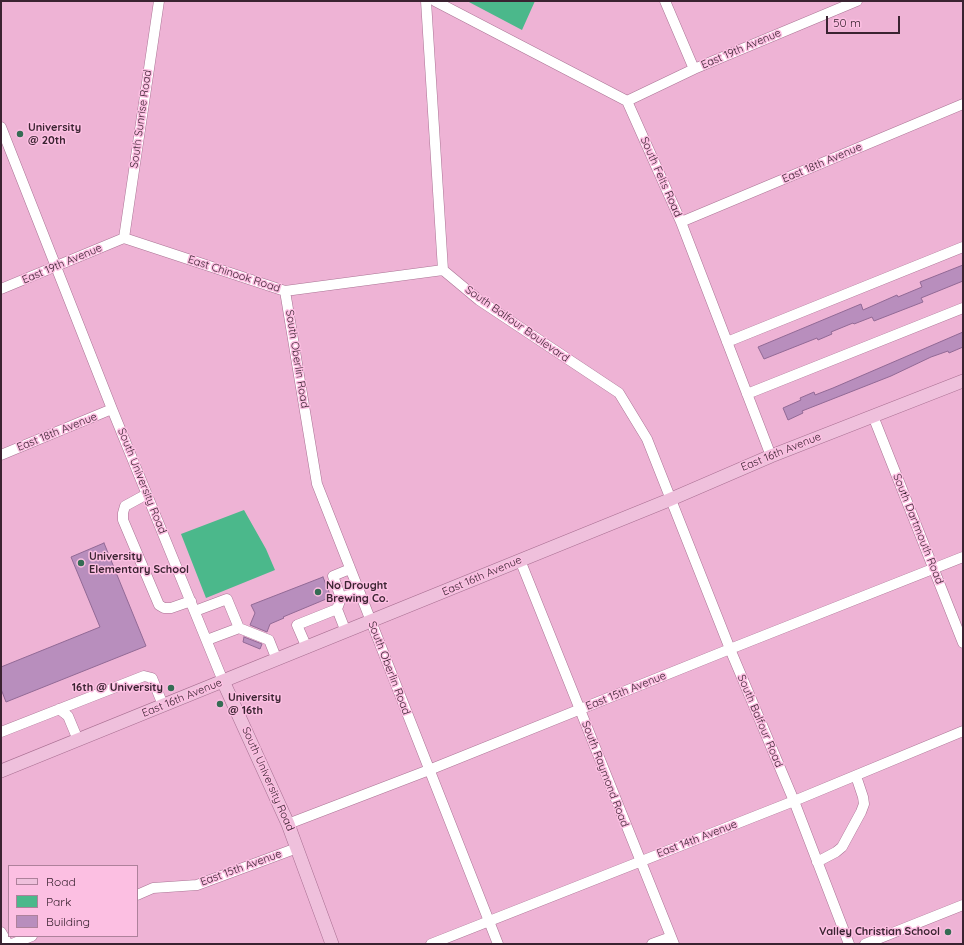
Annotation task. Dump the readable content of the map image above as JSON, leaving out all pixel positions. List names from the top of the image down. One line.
{"streets":{"main road":["East 16th Avenue","South University Road"],"street":["East 19th Avenue","South Sunrise Road","East 18th Avenue","South Felts Road","East Chinook Road","South Balfour Boulevard","South Oberlin Road","South Dartmouth Road","East 15th Avenue","South Balfour Road","South Raymond Road","East 14th Avenue"]},"crossings":[["East 19th Avenue","South Sunrise Road"],["East 19th Avenue","South Felts Road"],["East 19th Avenue","East Chinook Road"],["East 19th Avenue","South University Road"],["South Sunrise Road","East Chinook Road"],["East 18th Avenue","South Felts Road"],["East 18th Avenue","South University Road"],["South Felts Road","East 16th Avenue"],["East Chinook Road","South Balfour Boulevard"],["East Chinook Road","South Oberlin Road"],["South Balfour Boulevard","East 16th Avenue"],["South Balfour Boulevard","South Balfour Road"],["South Oberlin Road","East 16th Avenue"],["South Oberlin Road","East 15th Avenue"],["South Oberlin Road","East 14th Avenue"],["East 16th Avenue","South University Road"],["East 16th Avenue","South Dartmouth Road"],["East 16th Avenue","South Balfour Road"],["East 16th Avenue","South Raymond Road"],["South University Road","East 15th Avenue"],["South Dartmouth Road","East 15th Avenue"],["East 15th Avenue","South Balfour Road"],["East 15th Avenue","South Raymond Road"],["South Balfour Road","East 14th Avenue"],["South Raymond Road","East 14th Avenue"]],"places":["University @ 20th","University Elementary School","No Drought Brewing Co.","16th @ University","University @ 16th","Valley Christian School"],"legend":["Road","Park","Building"],"scale_bar":"50 m"}
